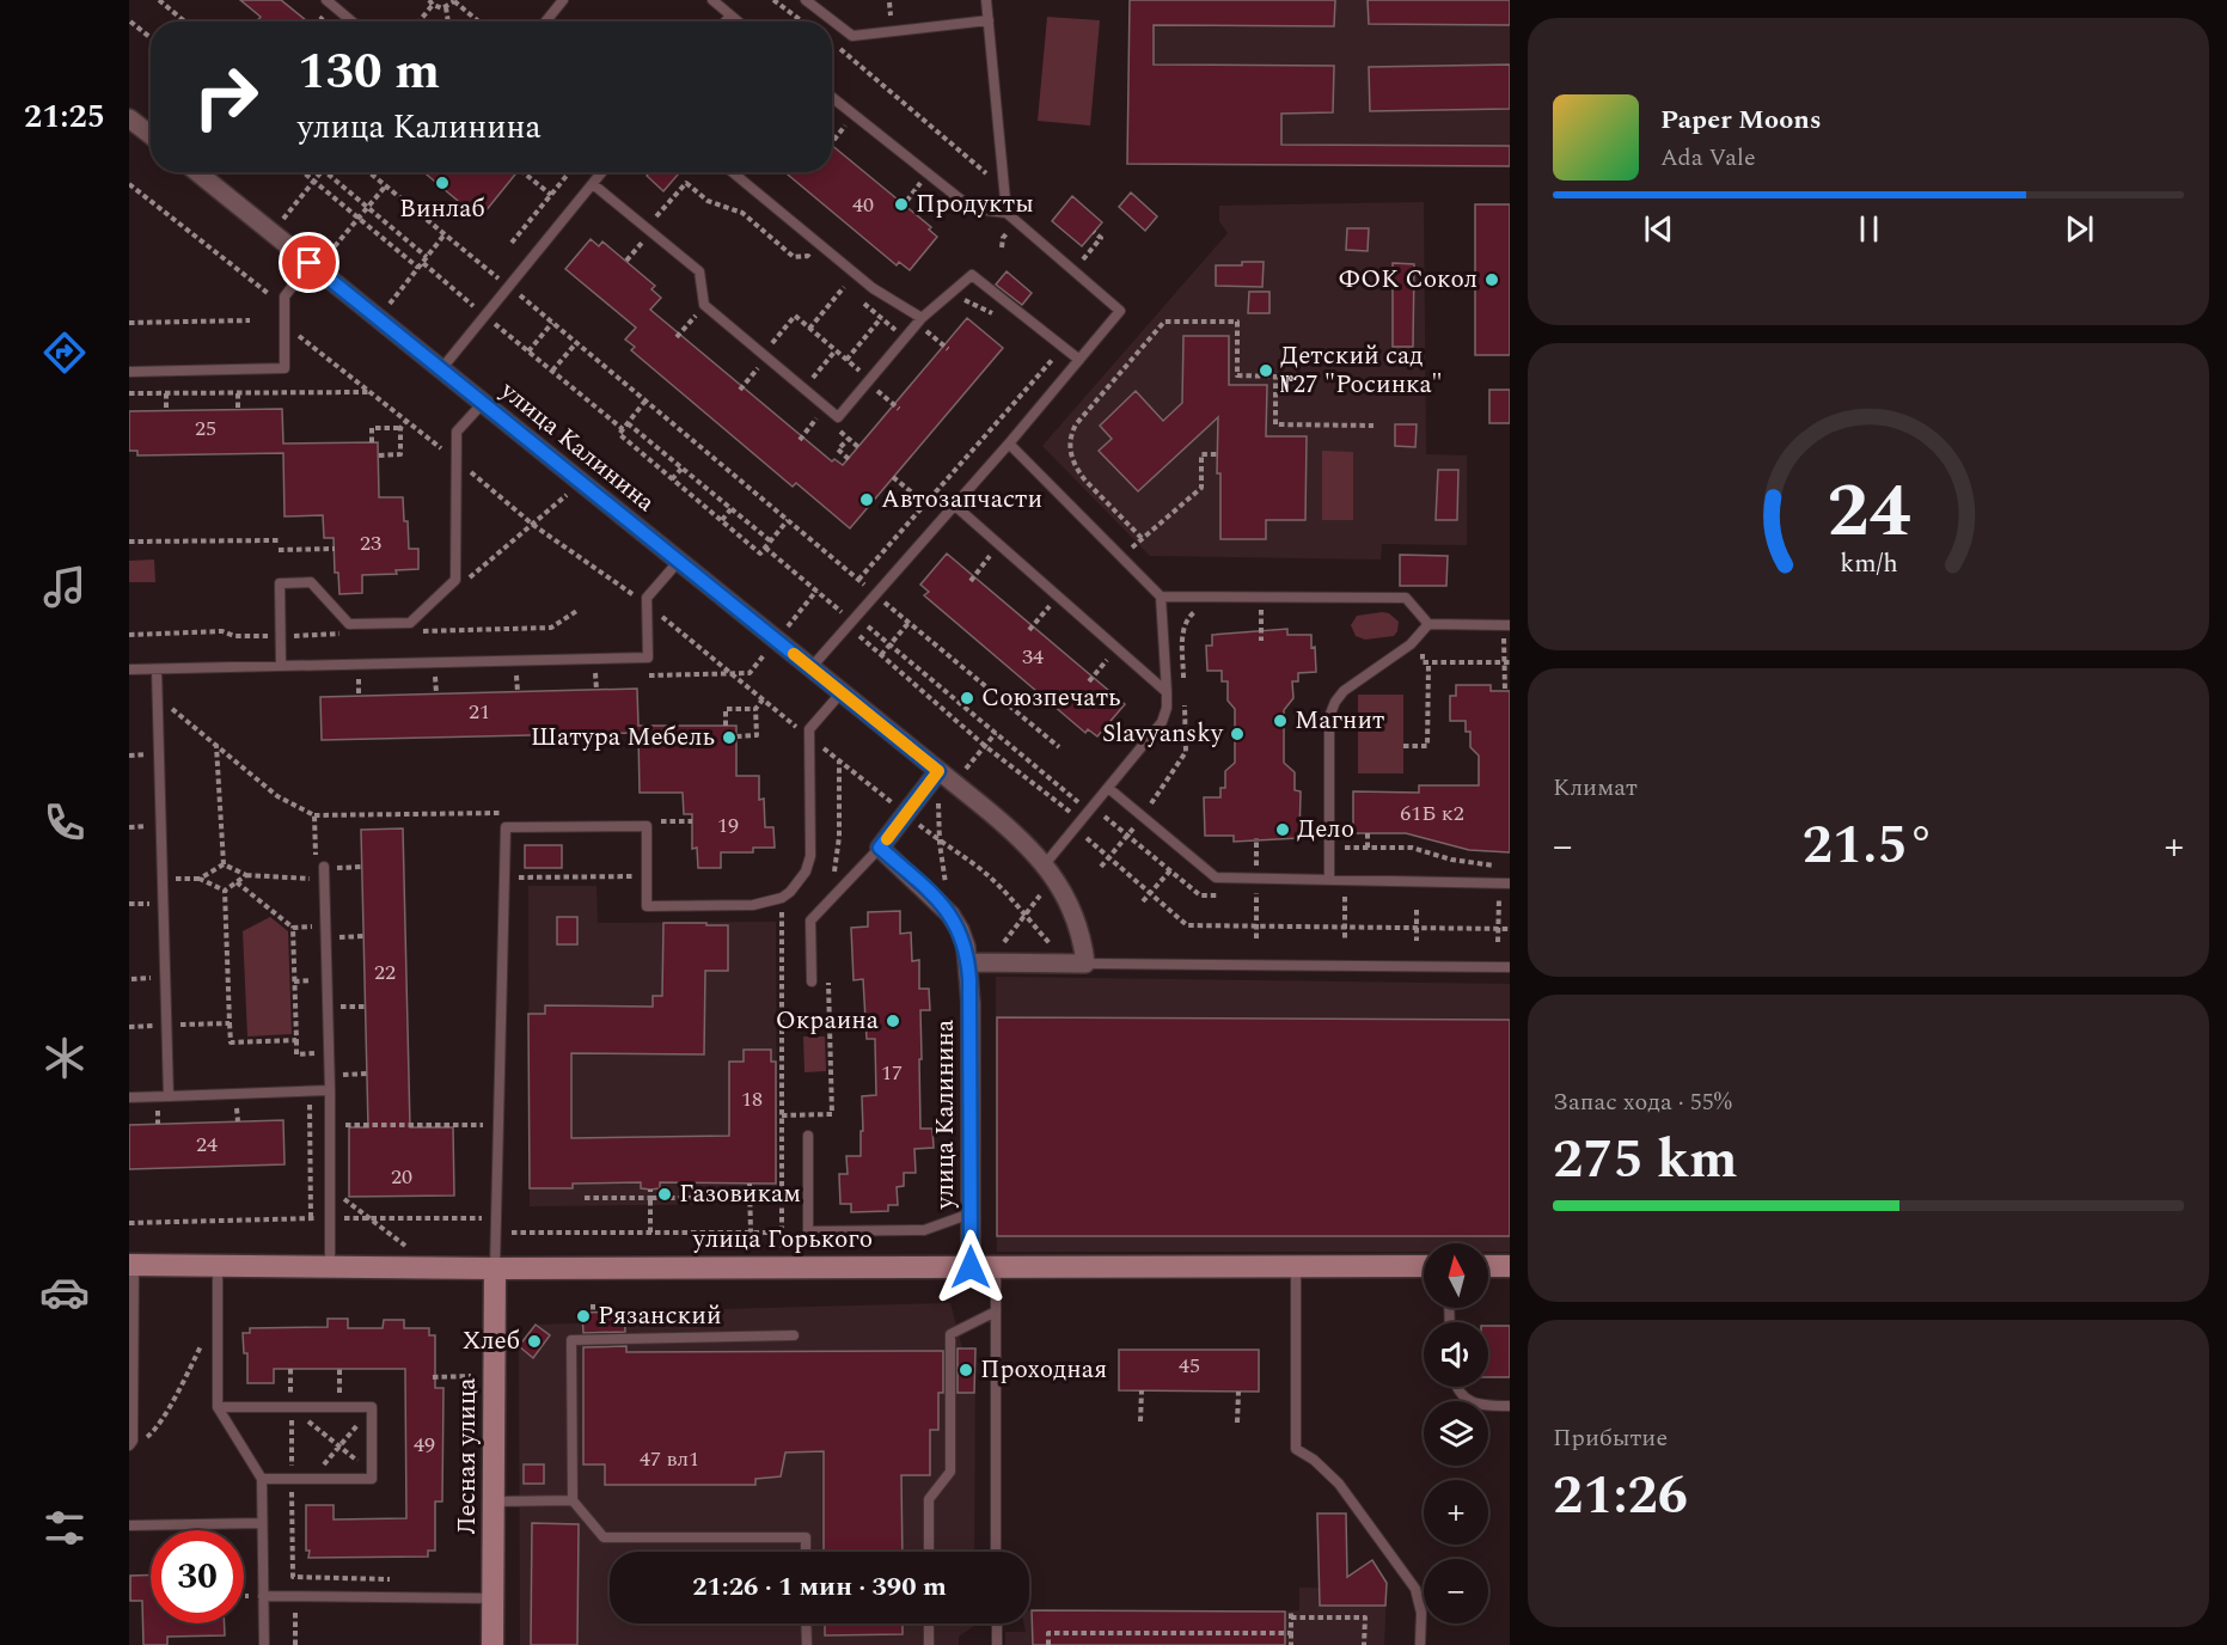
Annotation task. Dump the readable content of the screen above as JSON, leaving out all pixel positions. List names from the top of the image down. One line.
{"streets":{"street":["улица Калинина","улица Горького","Лесная улица"]},"crossings":[["улица Калинина","улица Горького"],["улица Горького","Лесная улица"]],"places":["Винлаб","Продукты","ФОК Сокол","Детский сад №27 \"Росинка\"","Автозапчасти","Союзпечать","Магнит","Slavyansky","Шатура Мебель","Дело","Окраина","Газовикам","Рязанский","Хлеб","Проходная"],"house_numbers":["40","25","23","34","21","61Б к2","19","22","17","18","24","20","45","49","47 вл1"],"north":"top","page":{"tabs":"21:25","turn":["130 m","улица Калинина"],"song":["Paper Moons","Ada Vale"],"tile":["Климат",["Запас хода · 55%","275 km"],["Прибытие","21:26"]],"heat":["−","21.5°","+"],"map_buttons":["+","−"],"limit":"30","trip":"21:26 · 1 мин · 390 m","gauge":["24","km/h"]}}
